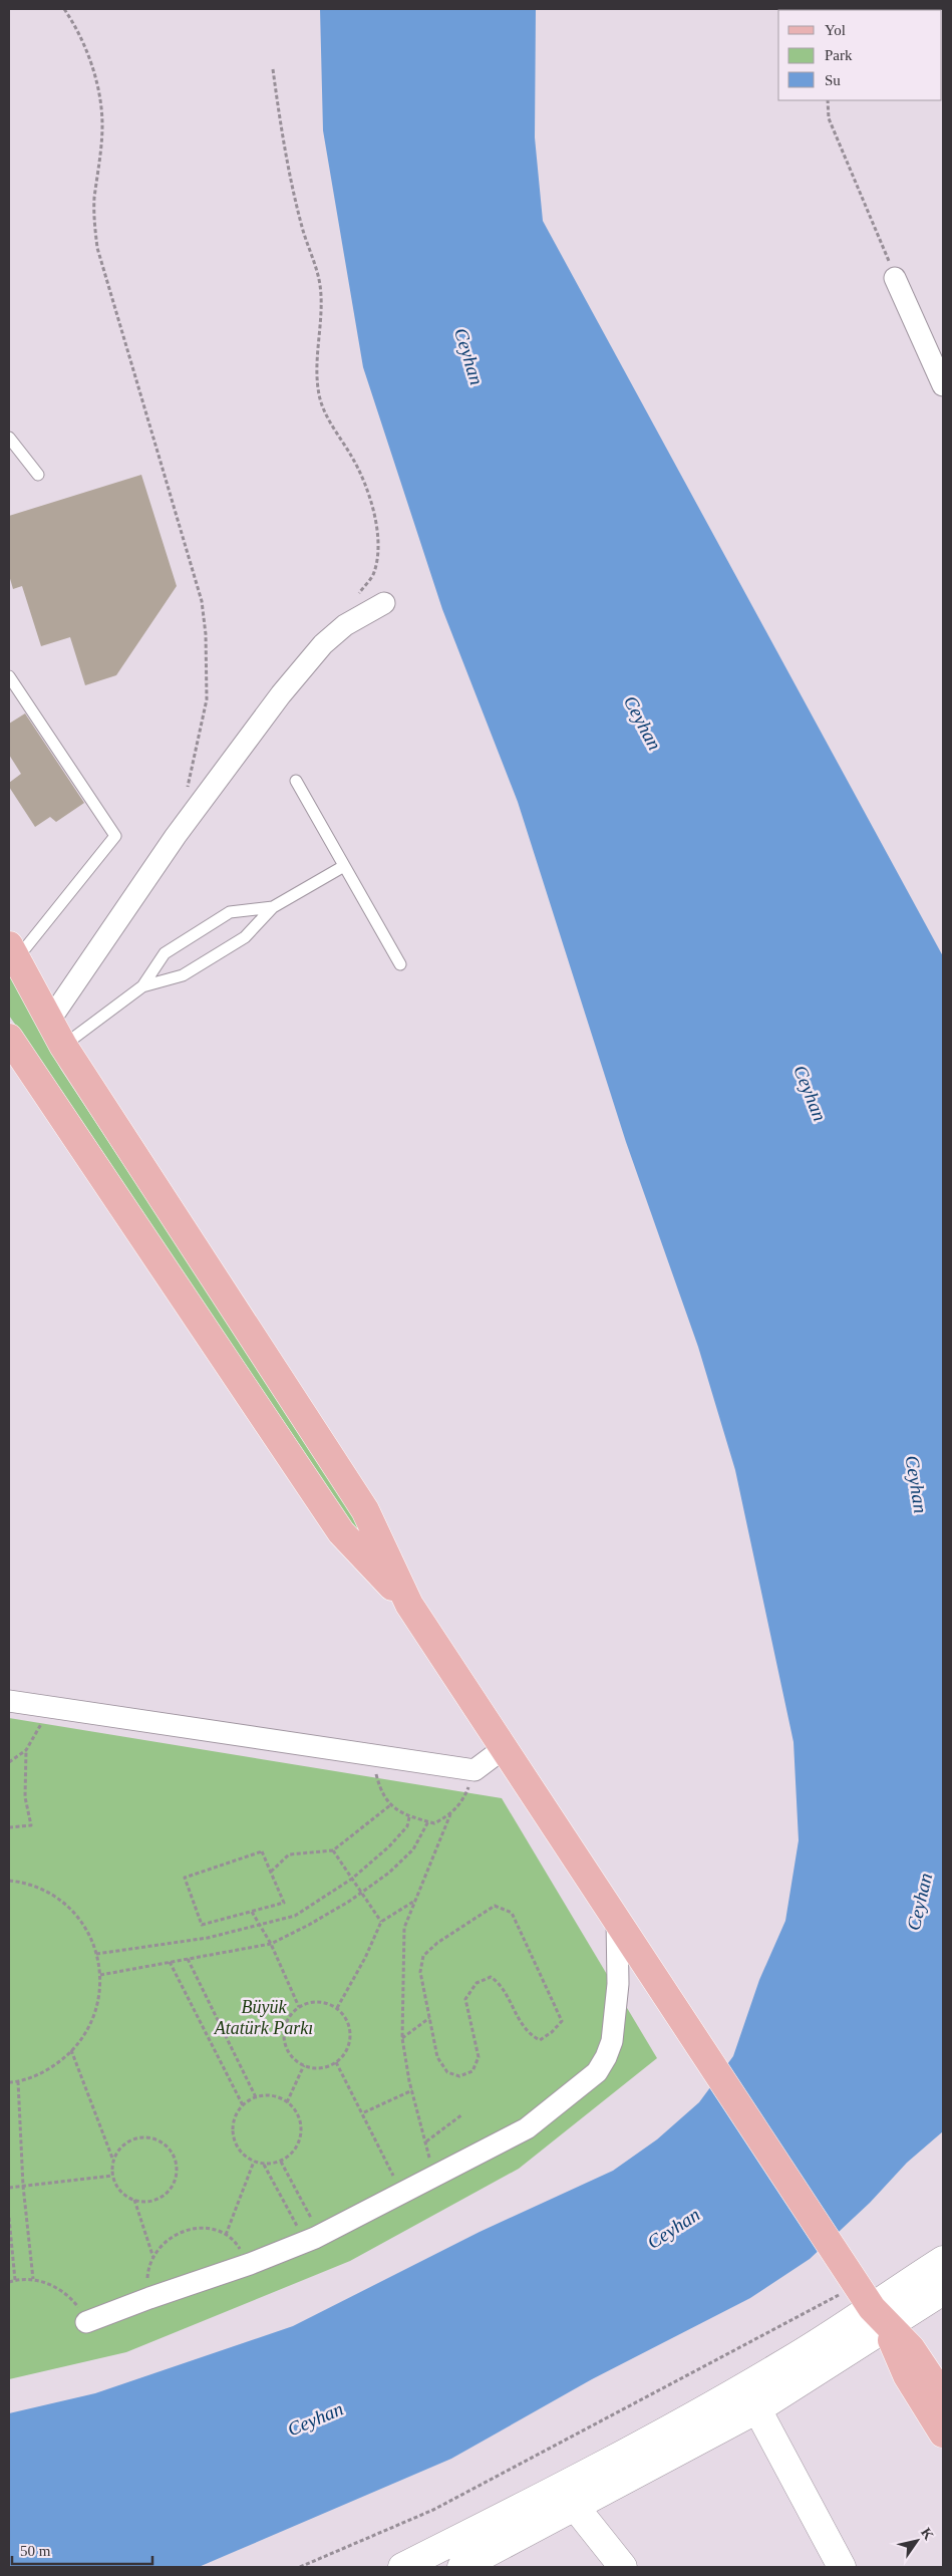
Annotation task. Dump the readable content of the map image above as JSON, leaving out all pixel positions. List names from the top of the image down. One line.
{"water":["Ceyhan"],"parks":["Büyük Atatürk Parkı"],"legend":["Yol","Park","Su"],"scale_bar":"50 m","north":"top right"}
